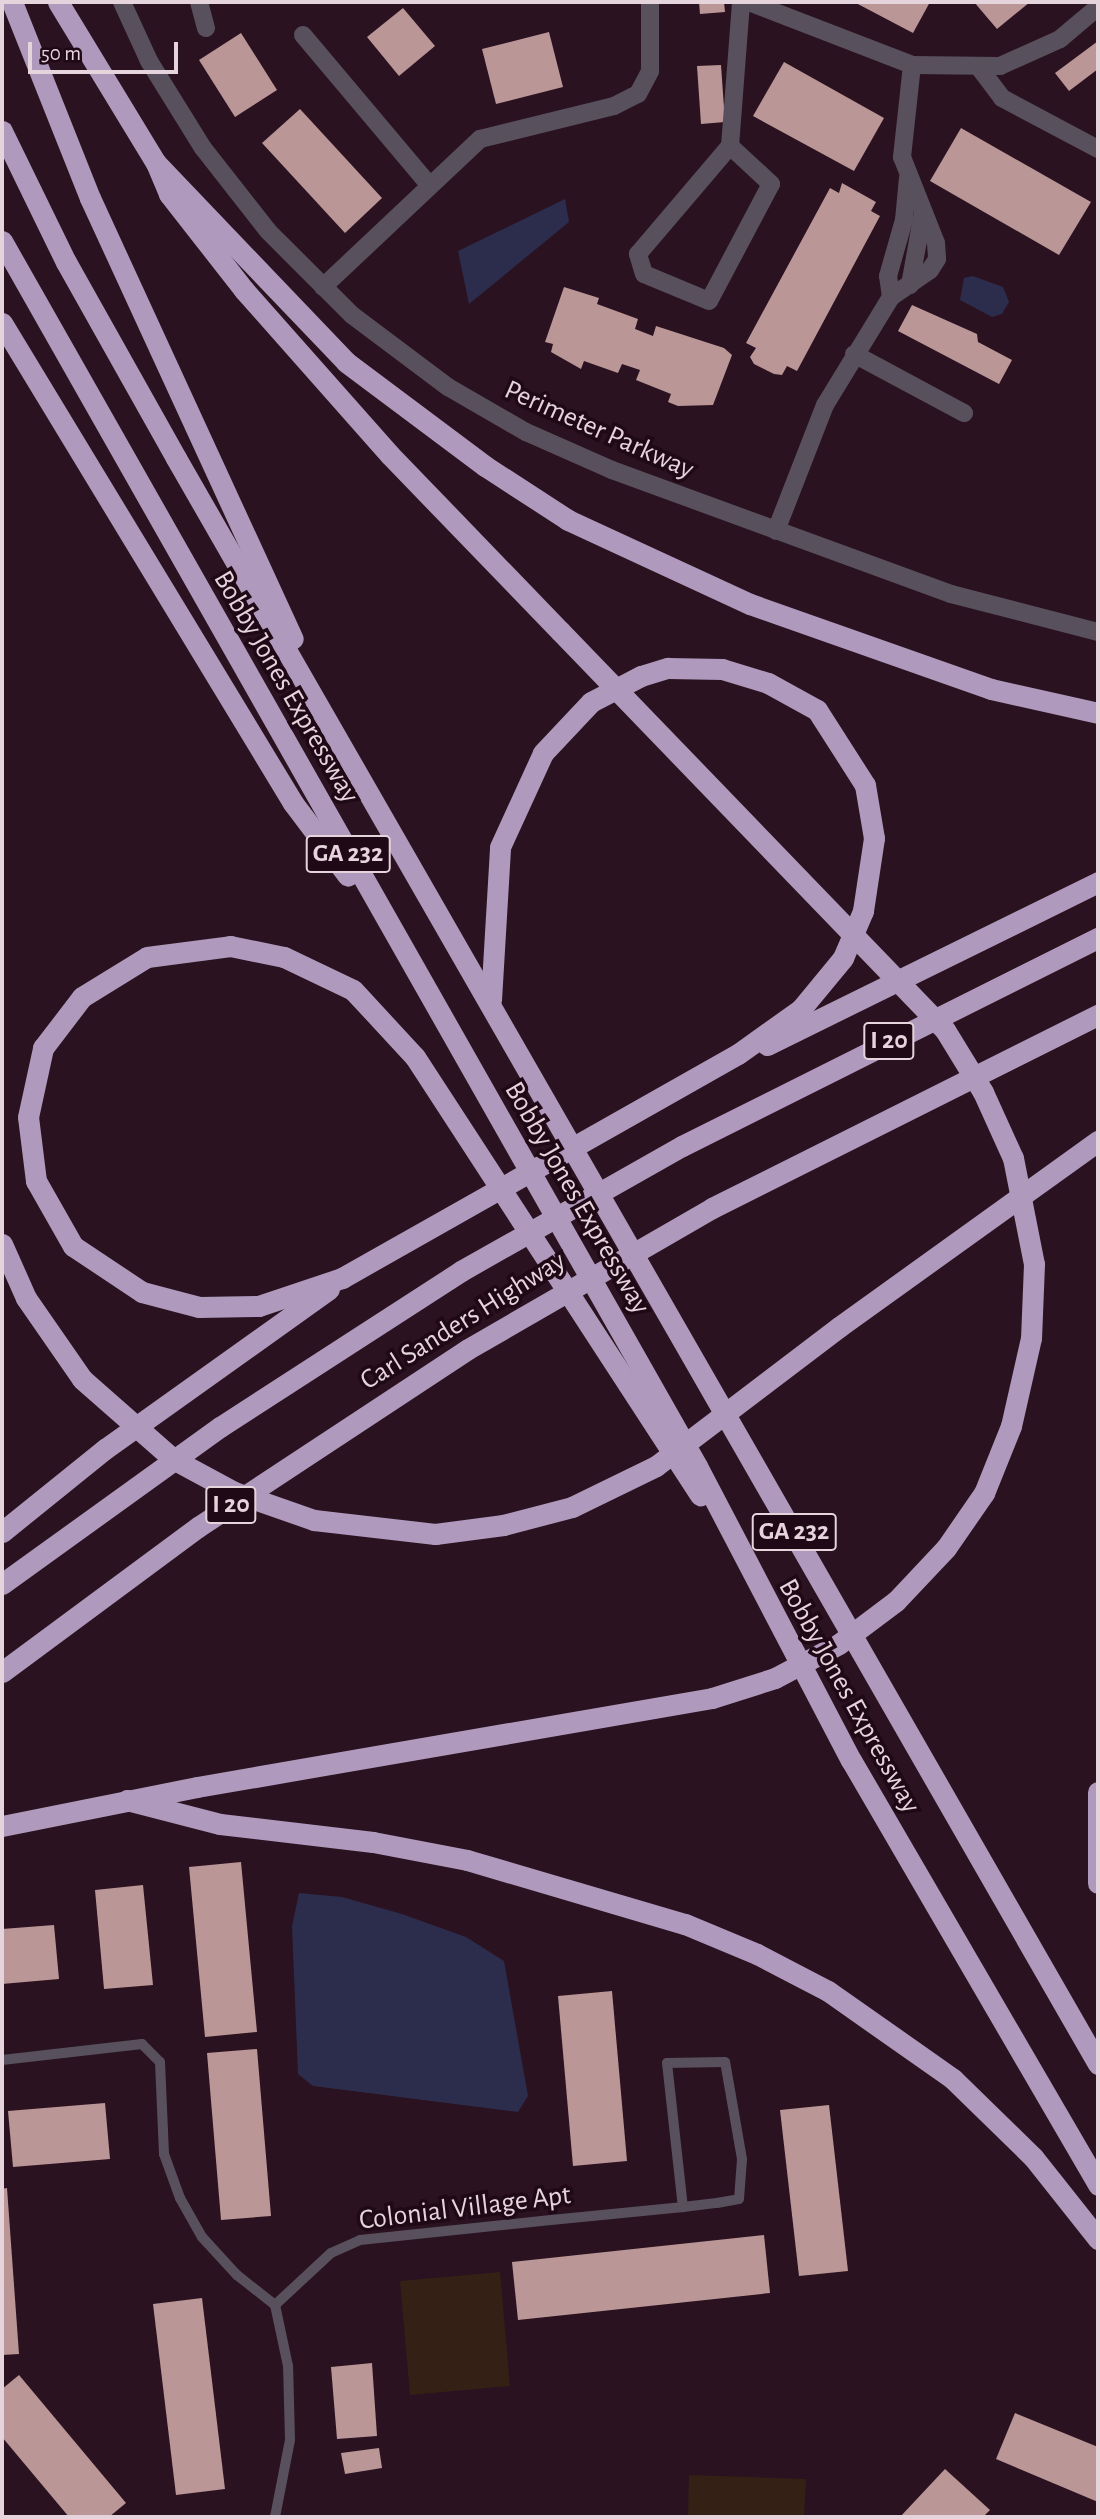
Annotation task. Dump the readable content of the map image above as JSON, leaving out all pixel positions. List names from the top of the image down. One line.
{"streets":{"highway":["Bobby Jones Expressway","GA 232","I 20","Carl Sanders Highway"],"street":["Perimeter Parkway"],"lane":["Colonial Village Apt"]},"scale_bar":"50 m"}
